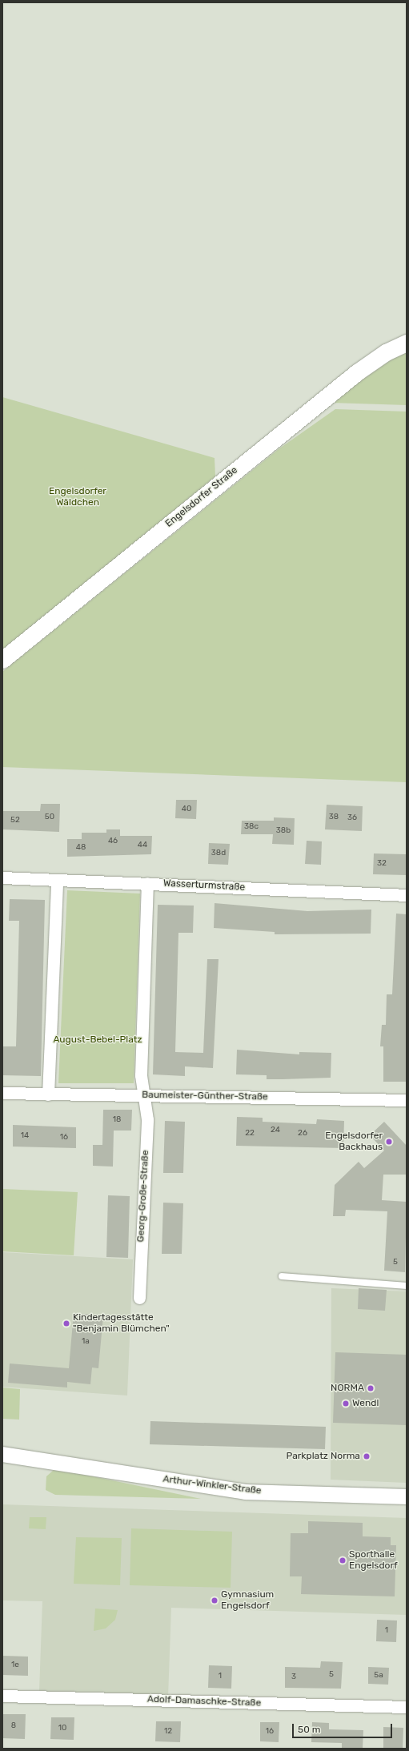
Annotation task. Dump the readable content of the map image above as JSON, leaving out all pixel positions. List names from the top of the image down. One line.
{"streets":{"main road":["Engelsdorfer Straße"],"street":["Wasserturmstraße","Baumeister-Günther-Straße","Georg-Große-Straße","Arthur-Winkler-Straße","Adolf-Damaschke-Straße"]},"crossings":[["Baumeister-Günther-Straße","Georg-Große-Straße"]],"parks":["Engelsdorfer Wäldchen","August-Bebel-Platz"],"places":["Engelsdorfer Backhaus","Kindertagesstätte \"Benjamin Blümchen\"","NORMA","Wendl","Parkplatz Norma","Sporthalle Engelsdorf","Gymnasium Engelsdorf"],"house_numbers":["40","50","38","36","52","38c","38b","46","44","48","38d","32","18","24","22","26","14","16","5","1a","1","1e","5","5a","1","3","8","10","12","16"],"scale_bar":"50 m"}
